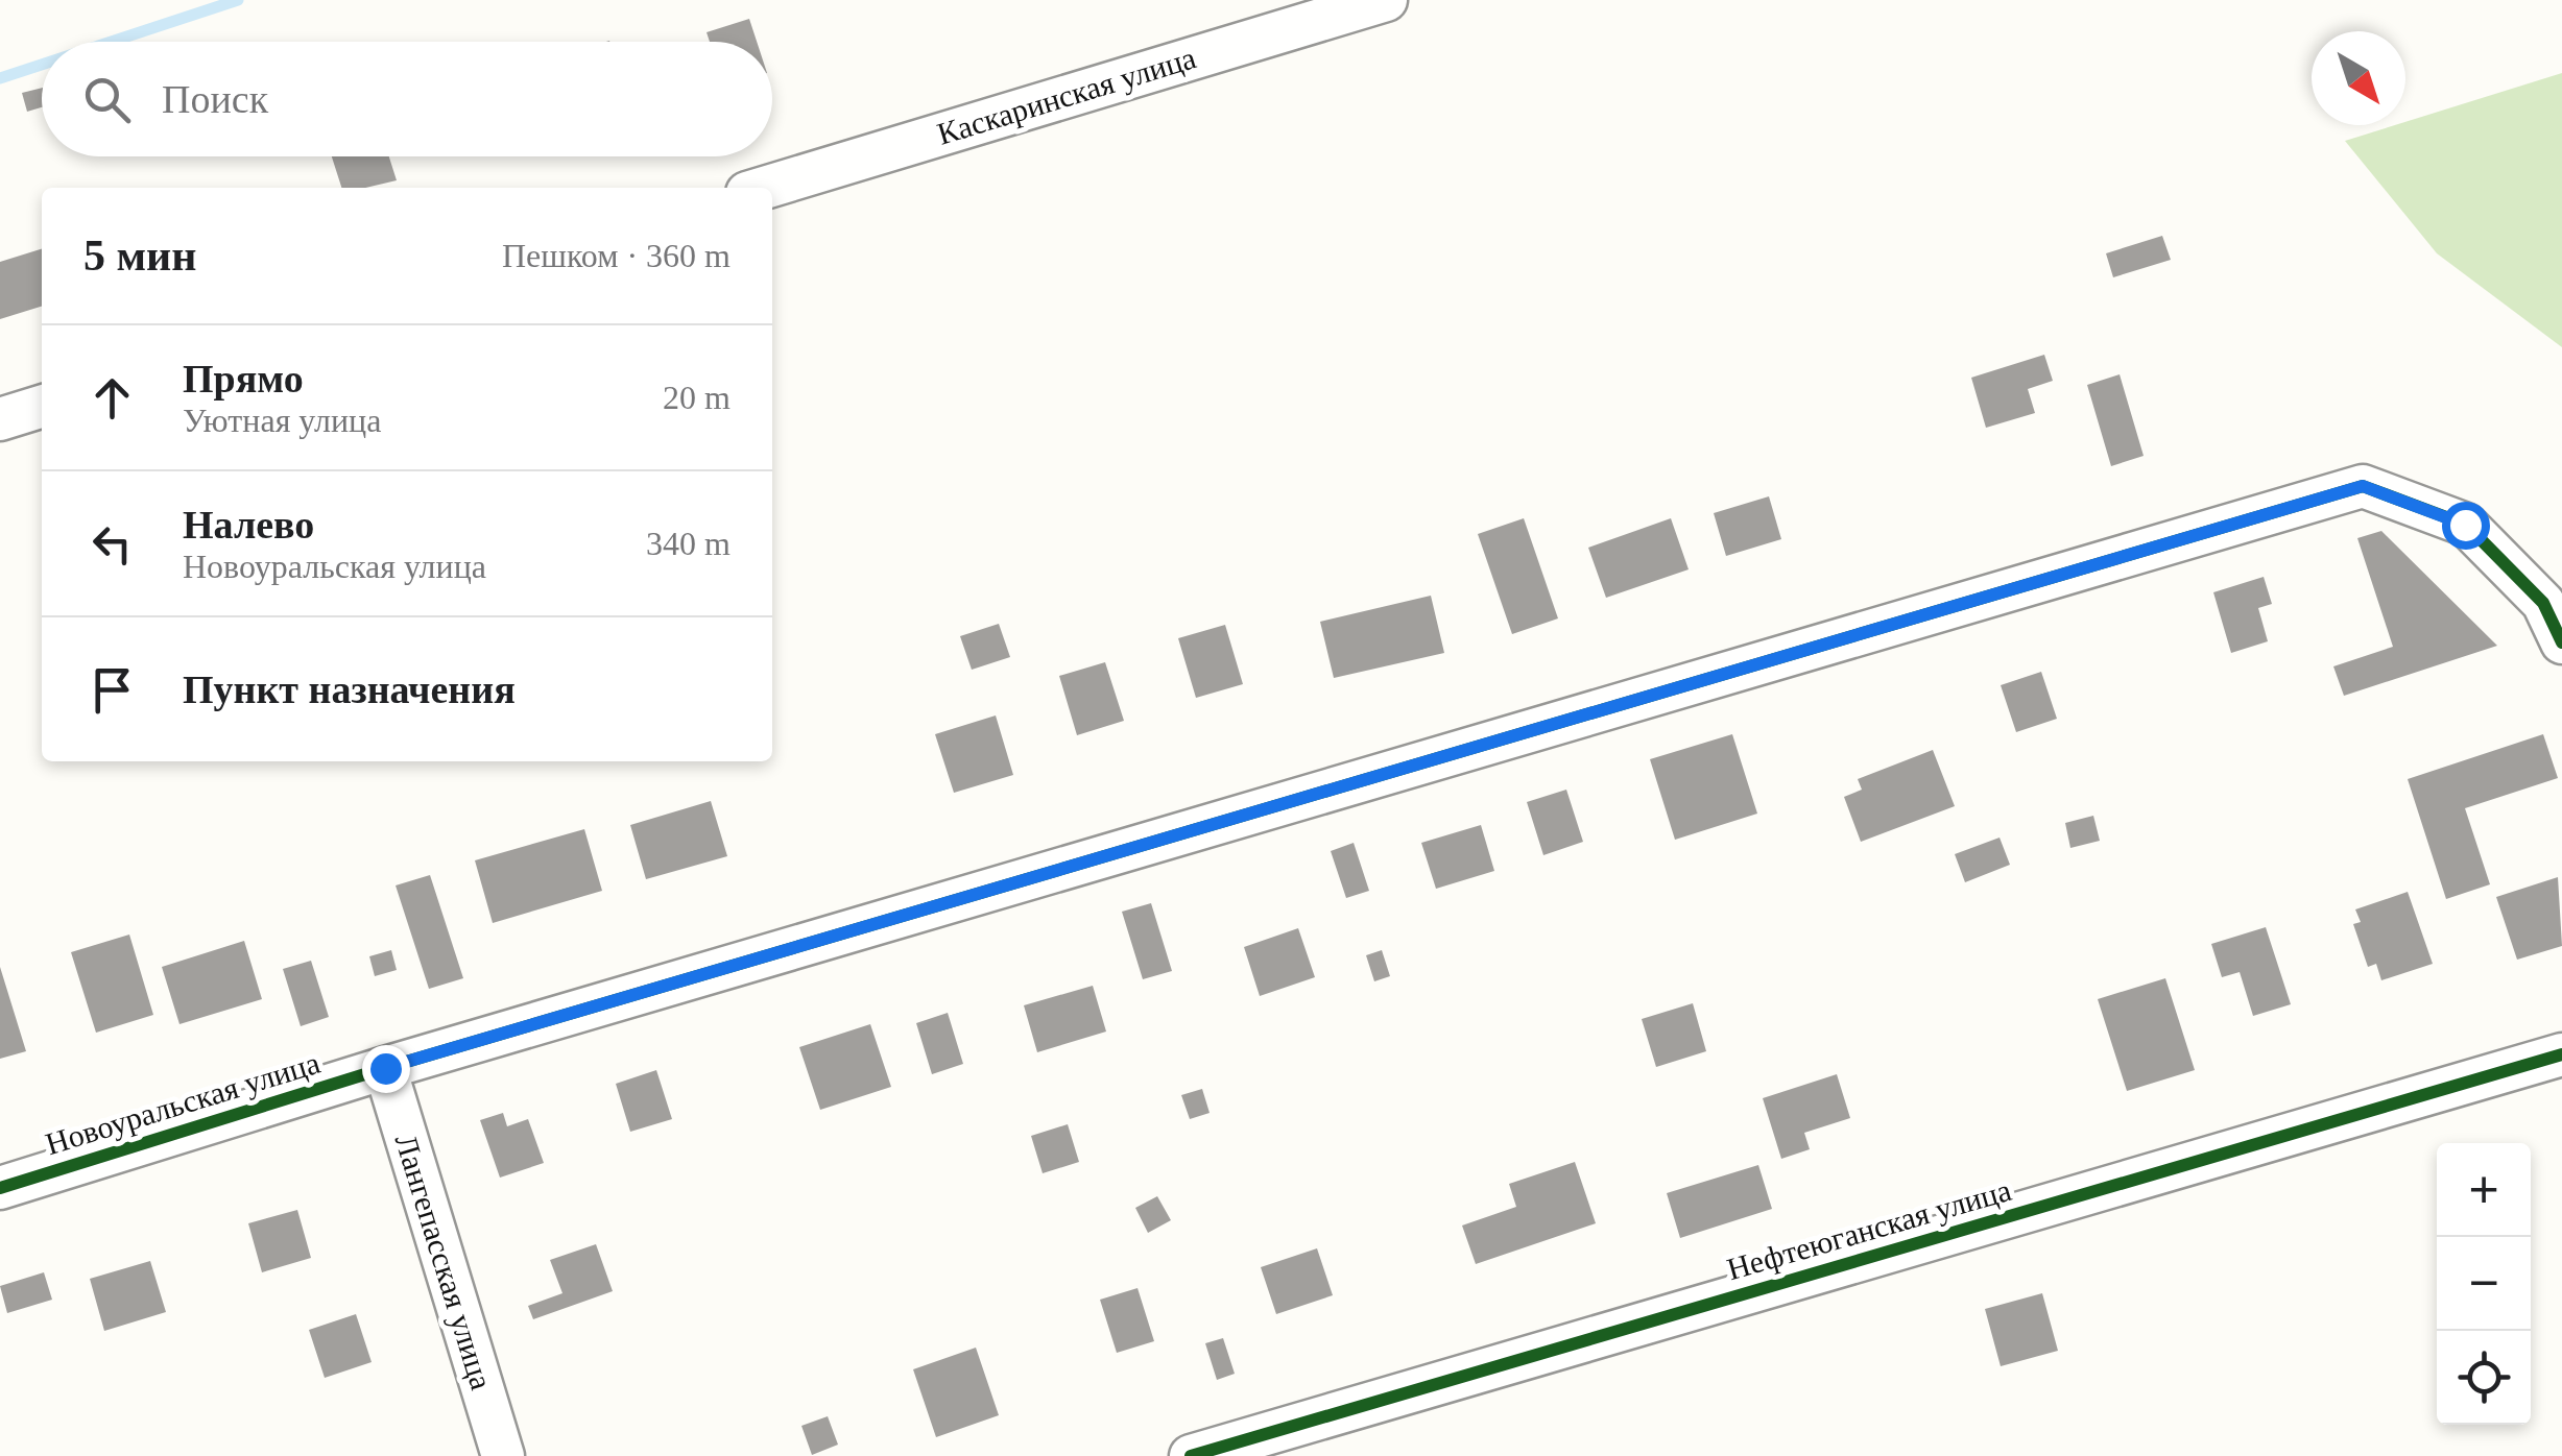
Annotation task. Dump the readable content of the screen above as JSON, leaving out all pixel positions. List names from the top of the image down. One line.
{"streets":{"street":["Каскаринская улица","Новоуральская улица","Нефтеюганская улица","Лангепасская улица"]},"crossings":[["Новоуральская улица","Лангепасская улица"]],"north":"bottom right","page":{"search":"Поиск","heading":["5 мин","Пешком · 360 m"],"list":[["Прямо","Уютная улица","20 m"],["Налево","Новоуральская улица","340 m"],"Пункт назначения"],"map_buttons":["+","−"]}}
